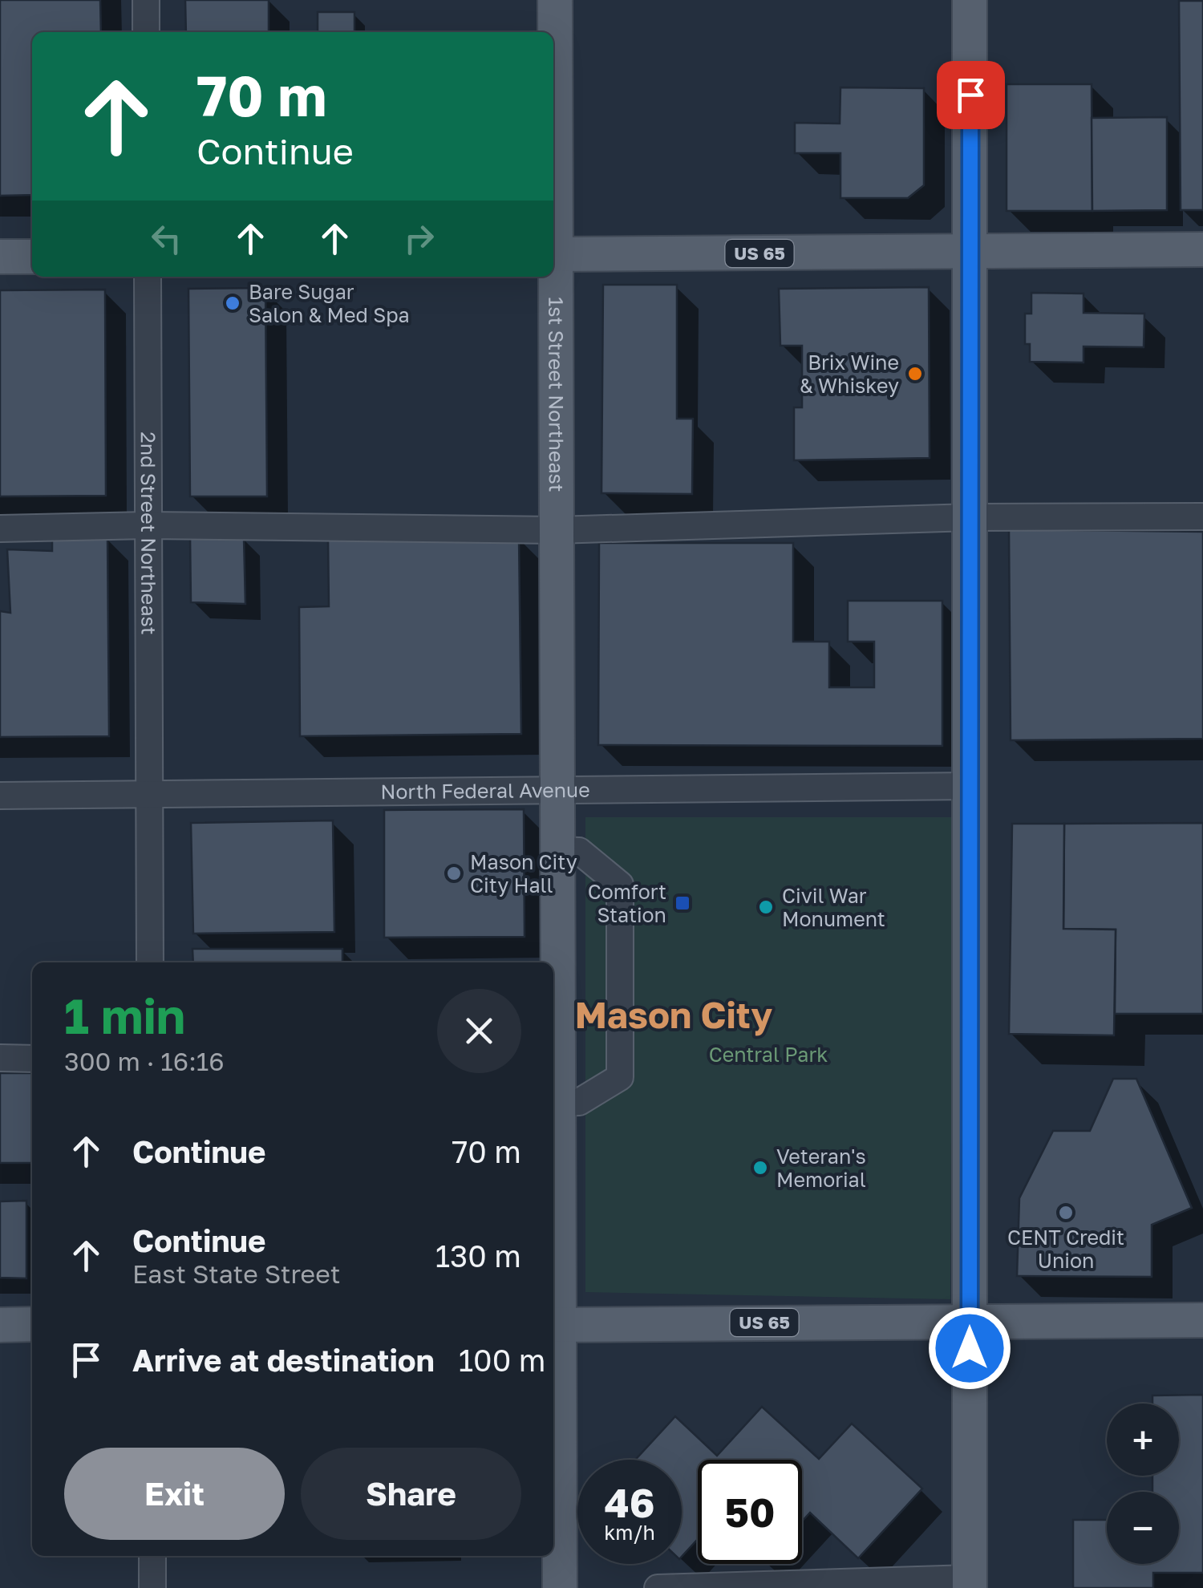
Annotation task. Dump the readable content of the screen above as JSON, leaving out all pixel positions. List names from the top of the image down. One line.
{"streets":{"main road":["US 65","1st Street Northeast"],"street":["2nd Street Northeast","North Federal Avenue"]},"crossings":[["US 65","1st Street Northeast"],["1st Street Northeast","North Federal Avenue"],["2nd Street Northeast","North Federal Avenue"]],"districts":["Mason City"],"parks":["Central Park"],"places":{"other":["Bare Sugar Salon & Med Spa","Brix Wine & Whiskey","Mason City City Hall","Civil War Monument","Veteran's Memorial","CENT Credit Union"],"transit":["Comfort Station"]},"page":{"turn":["70 m","Continue"],"heading":["1 min","300 m · 16:16"],"list":[{"name":"Continue","value":"70 m"},{"name":"Continue","note":"East State Street","value":"130 m"},{"name":"Arrive at destination","value":"100 m"}],"map_buttons":["+","−"],"buttons":["Exit","Share"],"speed":"46 km/h","limit":"50"}}
